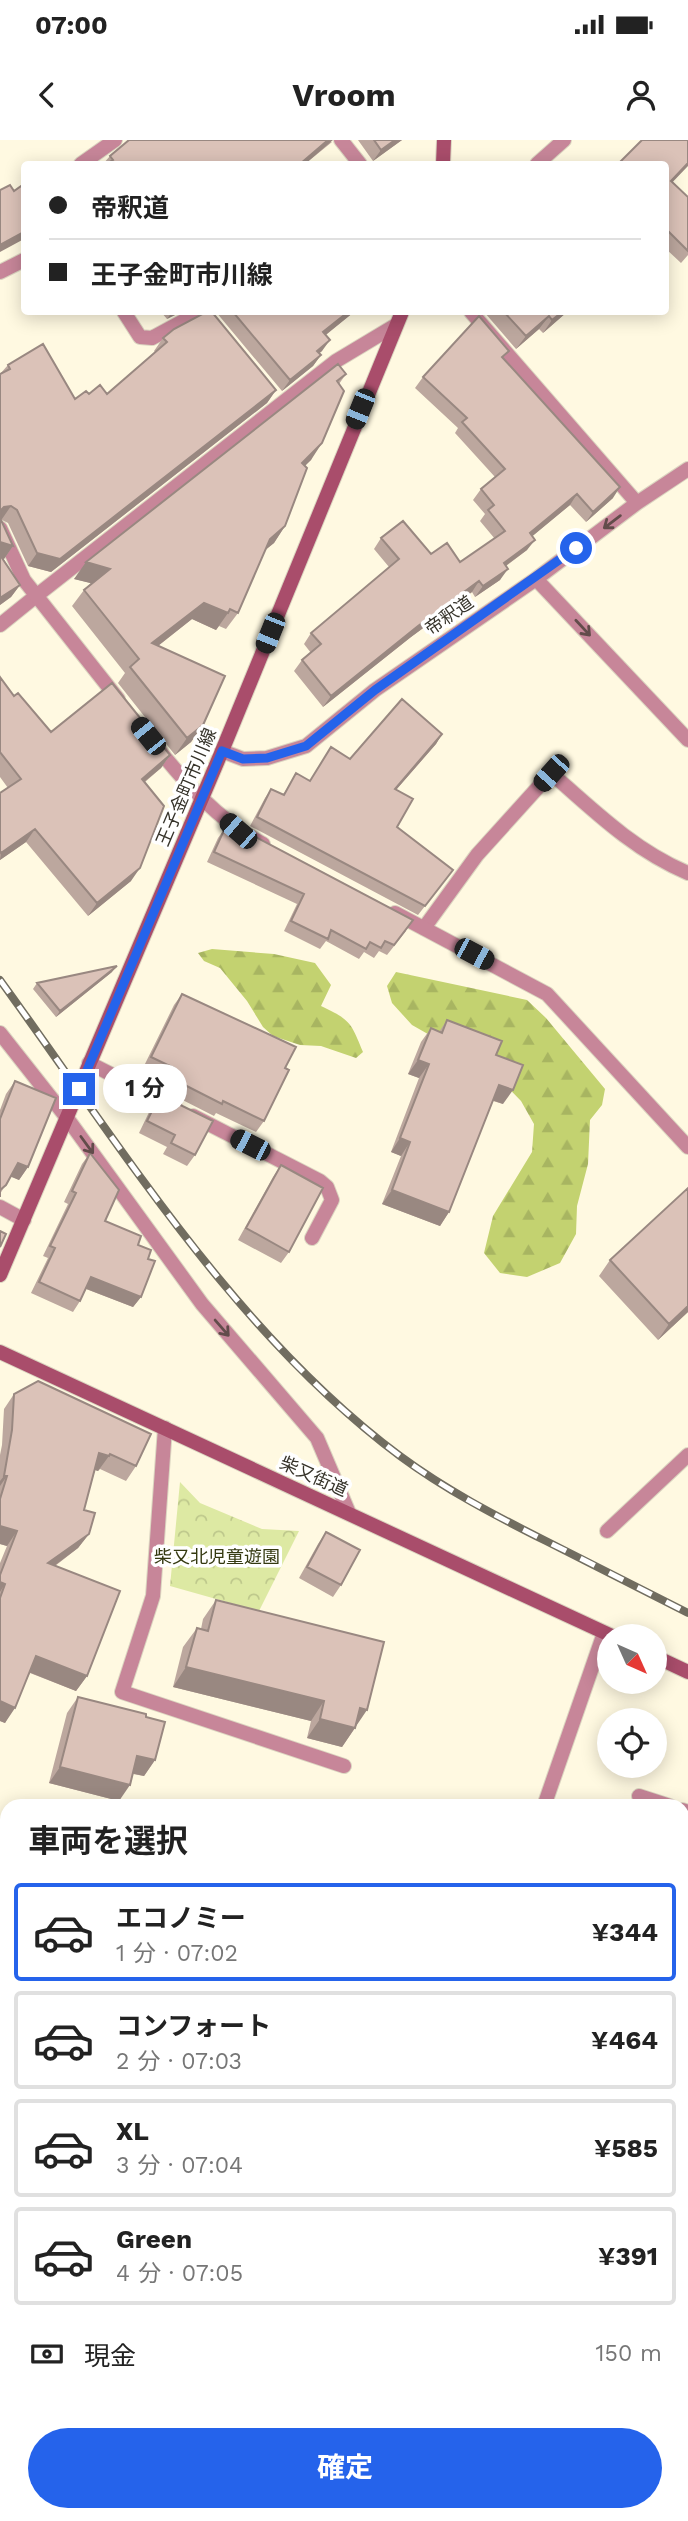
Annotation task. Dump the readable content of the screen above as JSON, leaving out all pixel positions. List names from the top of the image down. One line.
{"streets":{"main road":["王子金町市川線","柴又街道"],"street":["帝釈道"]},"crossings":[["帝釈道","王子金町市川線"]],"parks":["柴又北児童遊園"],"north":"bottom right","page":{"status":"07:00","header":"Vroom","banner":["帝釈道","王子金町市川線"],"bubble":"1 分","heading":"車両を選択","list":[{"name":"エコノミー","note":"1 分 · 07:02","value":"¥344"},{"name":"コンフォート","note":"2 分 · 07:03","value":"¥464"},{"name":"XL","note":"3 分 · 07:04","value":"¥585"},{"name":"Green","note":"4 分 · 07:05","value":"¥391"}],"pay":["現金","150 m"],"buttons":"確定"}}
